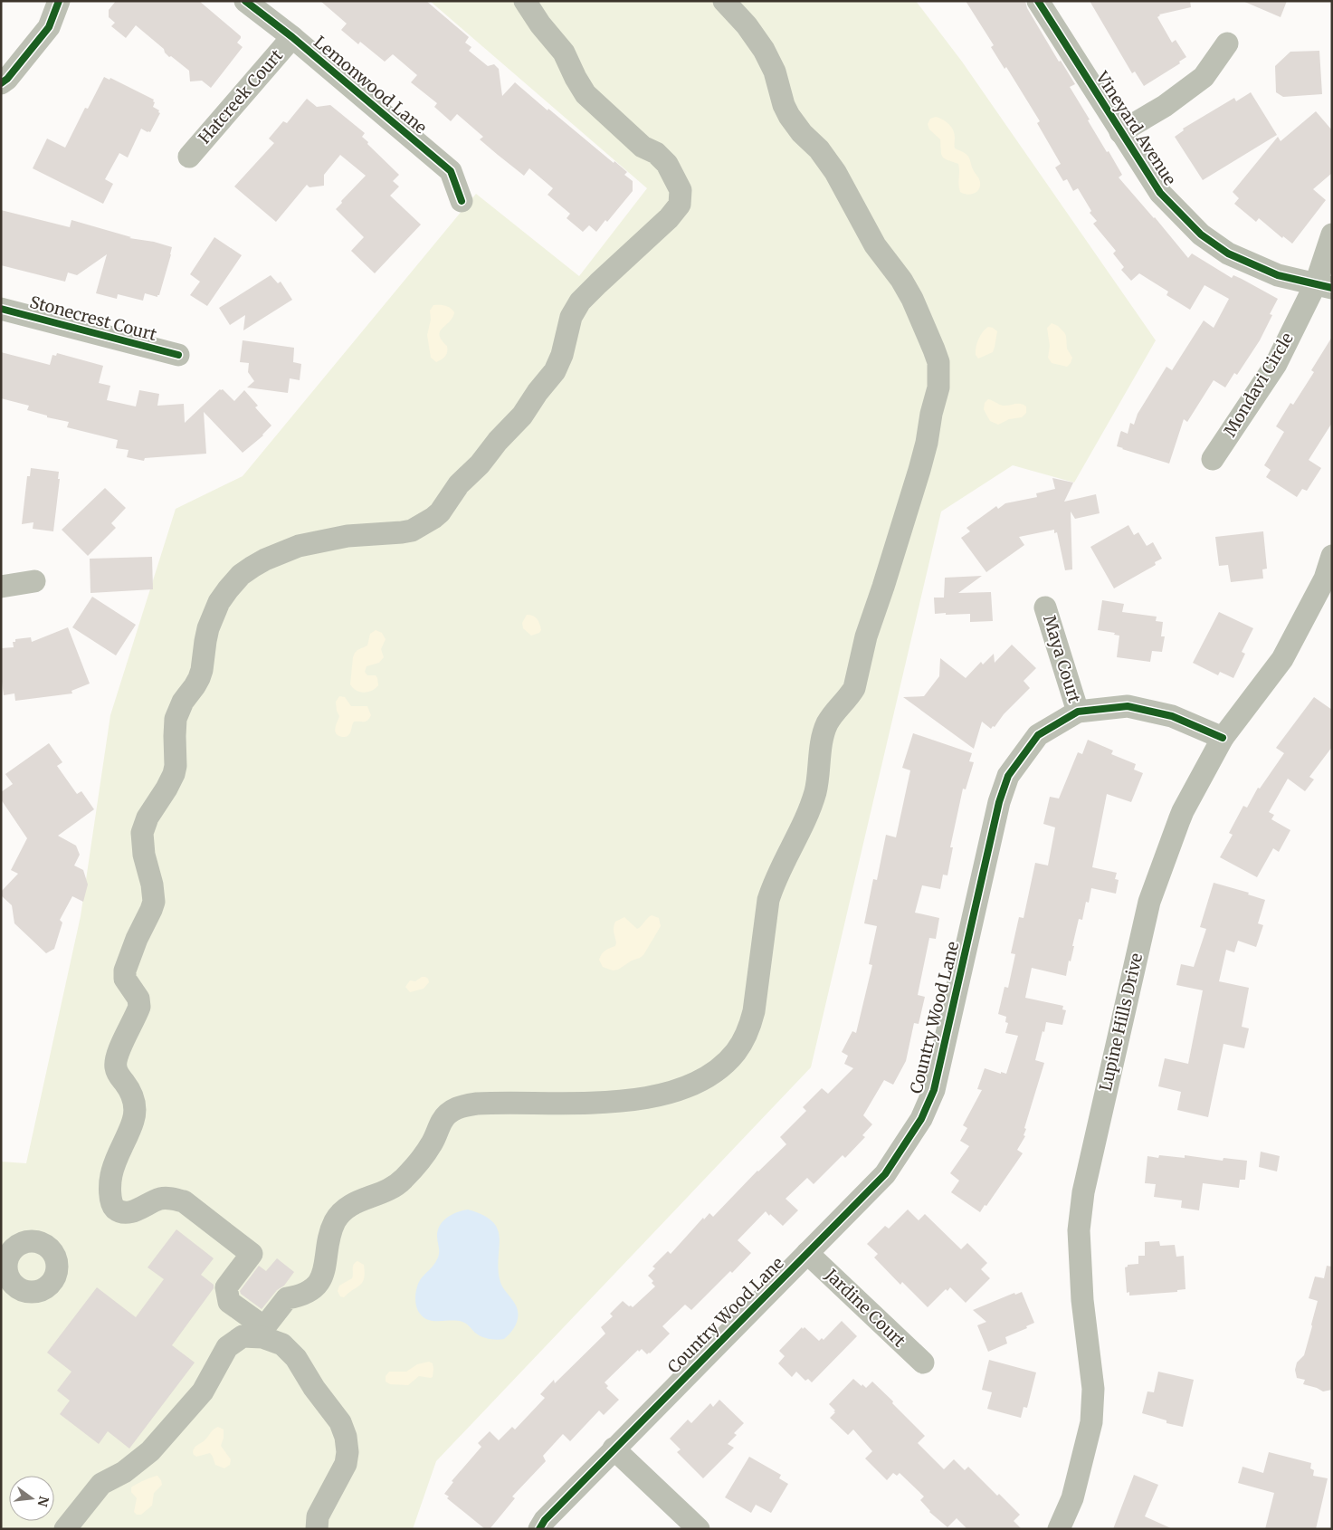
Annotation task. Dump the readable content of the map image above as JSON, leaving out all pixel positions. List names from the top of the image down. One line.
{"streets":{"street":["Lemonwood Lane","Hatcreek Court","Vineyard Avenue","Stonecrest Court","Mondavi Circle","Maya Court","Country Wood Lane","Lupine Hills Drive","Jardine Court"]},"crossings":[["Lemonwood Lane","Hatcreek Court"],["Vineyard Avenue","Mondavi Circle"],["Maya Court","Country Wood Lane"],["Country Wood Lane","Lupine Hills Drive"],["Country Wood Lane","Jardine Court"]],"north":"right"}
